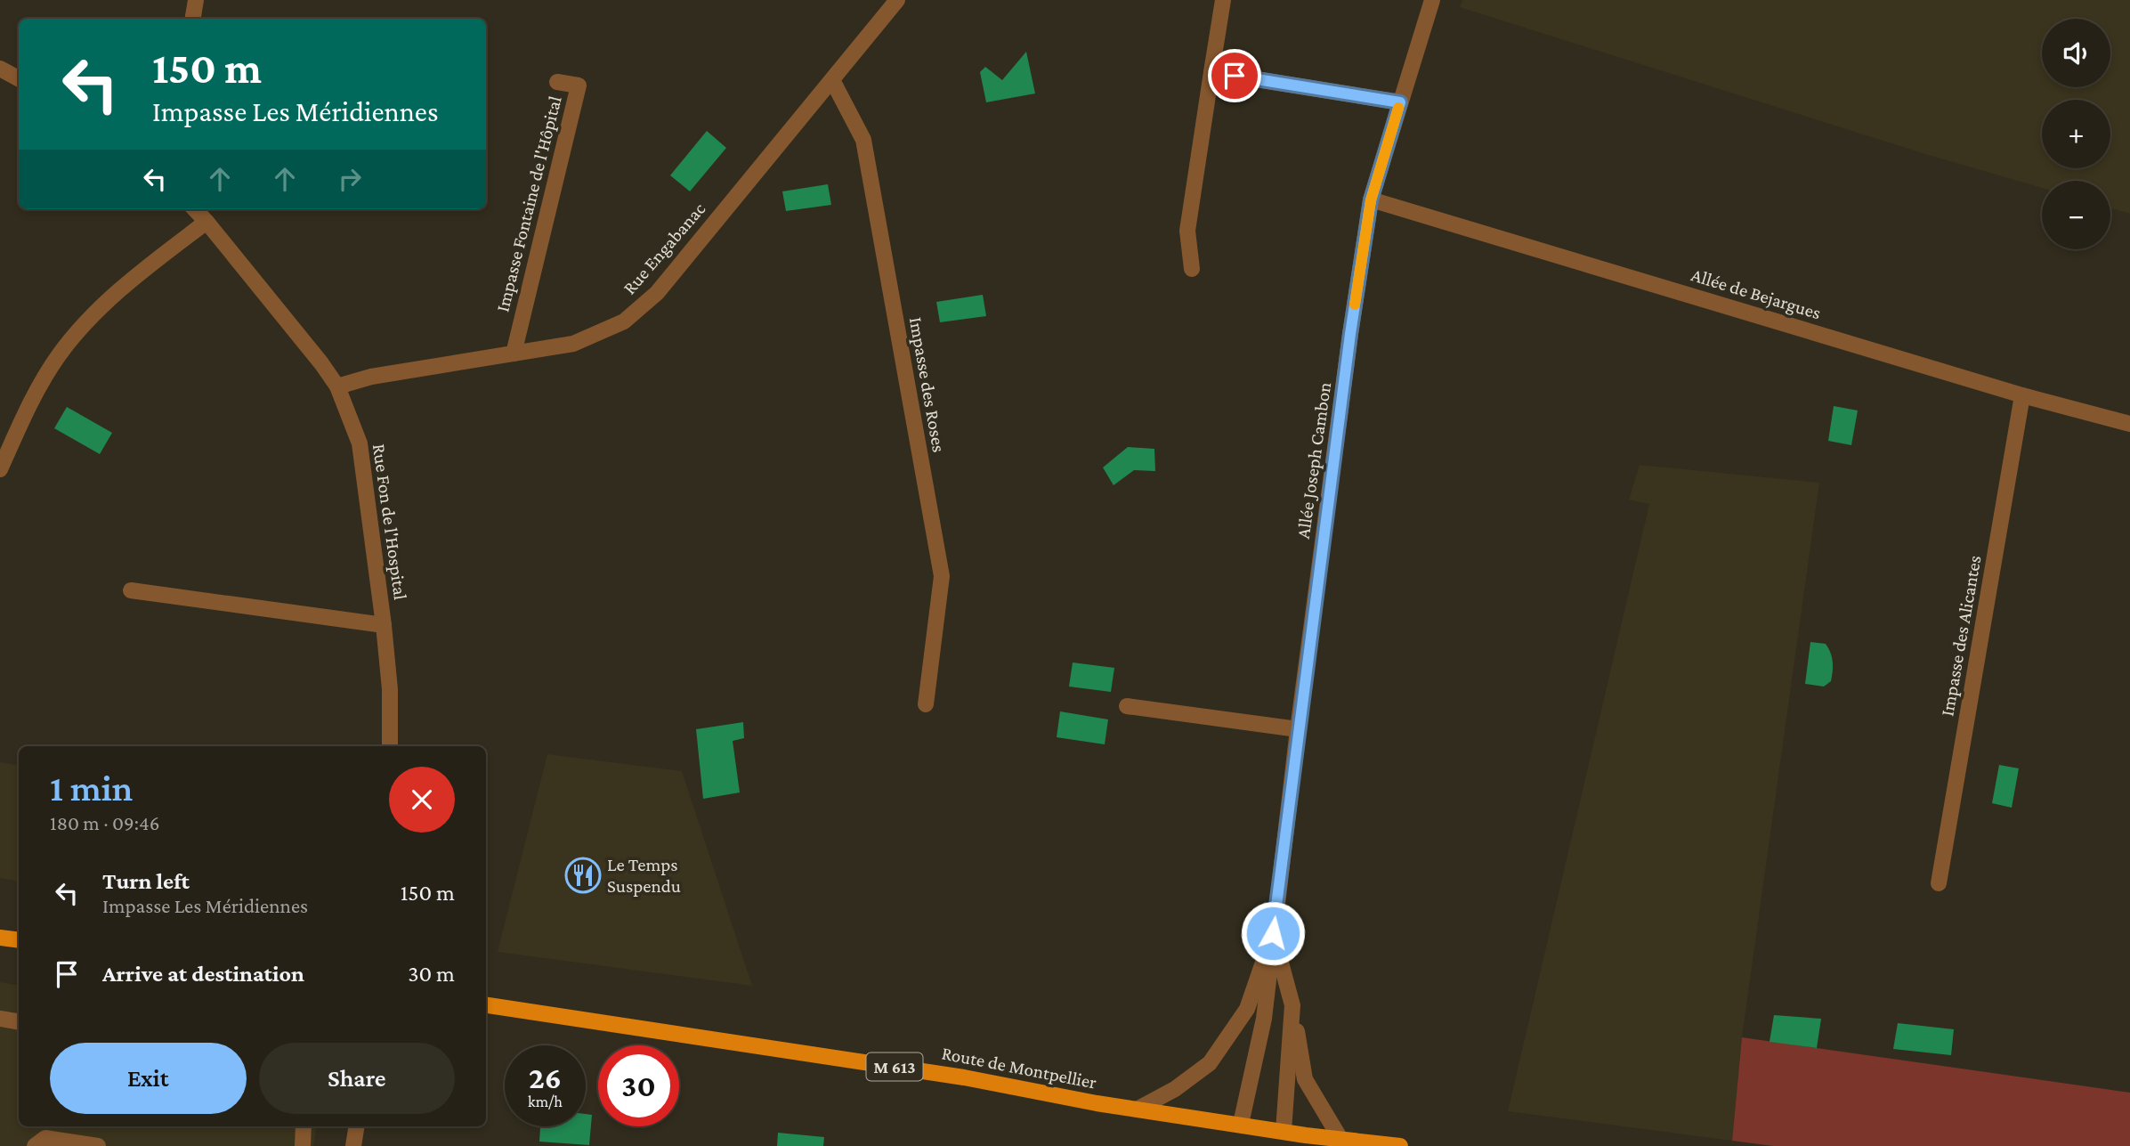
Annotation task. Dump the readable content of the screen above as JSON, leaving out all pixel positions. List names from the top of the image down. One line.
{"streets":{"main road":["M 613","Route de Montpellier"],"street":["Impasse Fontaine de l'Hôpital","Rue Engabanac","Allée de Bejargues","Impasse des Roses","Allée Joseph Cambon","Rue Fon de l'Hospital","Impasse des Alicantes"]},"crossings":[["Impasse Fontaine de l'Hôpital","Rue Engabanac"],["Rue Engabanac","Impasse des Roses"],["Rue Engabanac","Rue Fon de l'Hospital"],["Allée de Bejargues","Allée Joseph Cambon"],["Allée de Bejargues","Impasse des Alicantes"],["Allée Joseph Cambon","Route de Montpellier"]],"places":{"restaurant":["Le Temps Suspendu"]},"page":{"map_buttons":["+","−"],"turn":["150 m","Impasse Les Méridiennes"],"heading":["1 min","180 m · 09:46"],"list":[{"name":"Turn left","note":"Impasse Les Méridiennes","value":"150 m"},{"name":"Arrive at destination","value":"30 m"}],"buttons":["Exit","Share"],"speed":"26 km/h","limit":"30"}}
